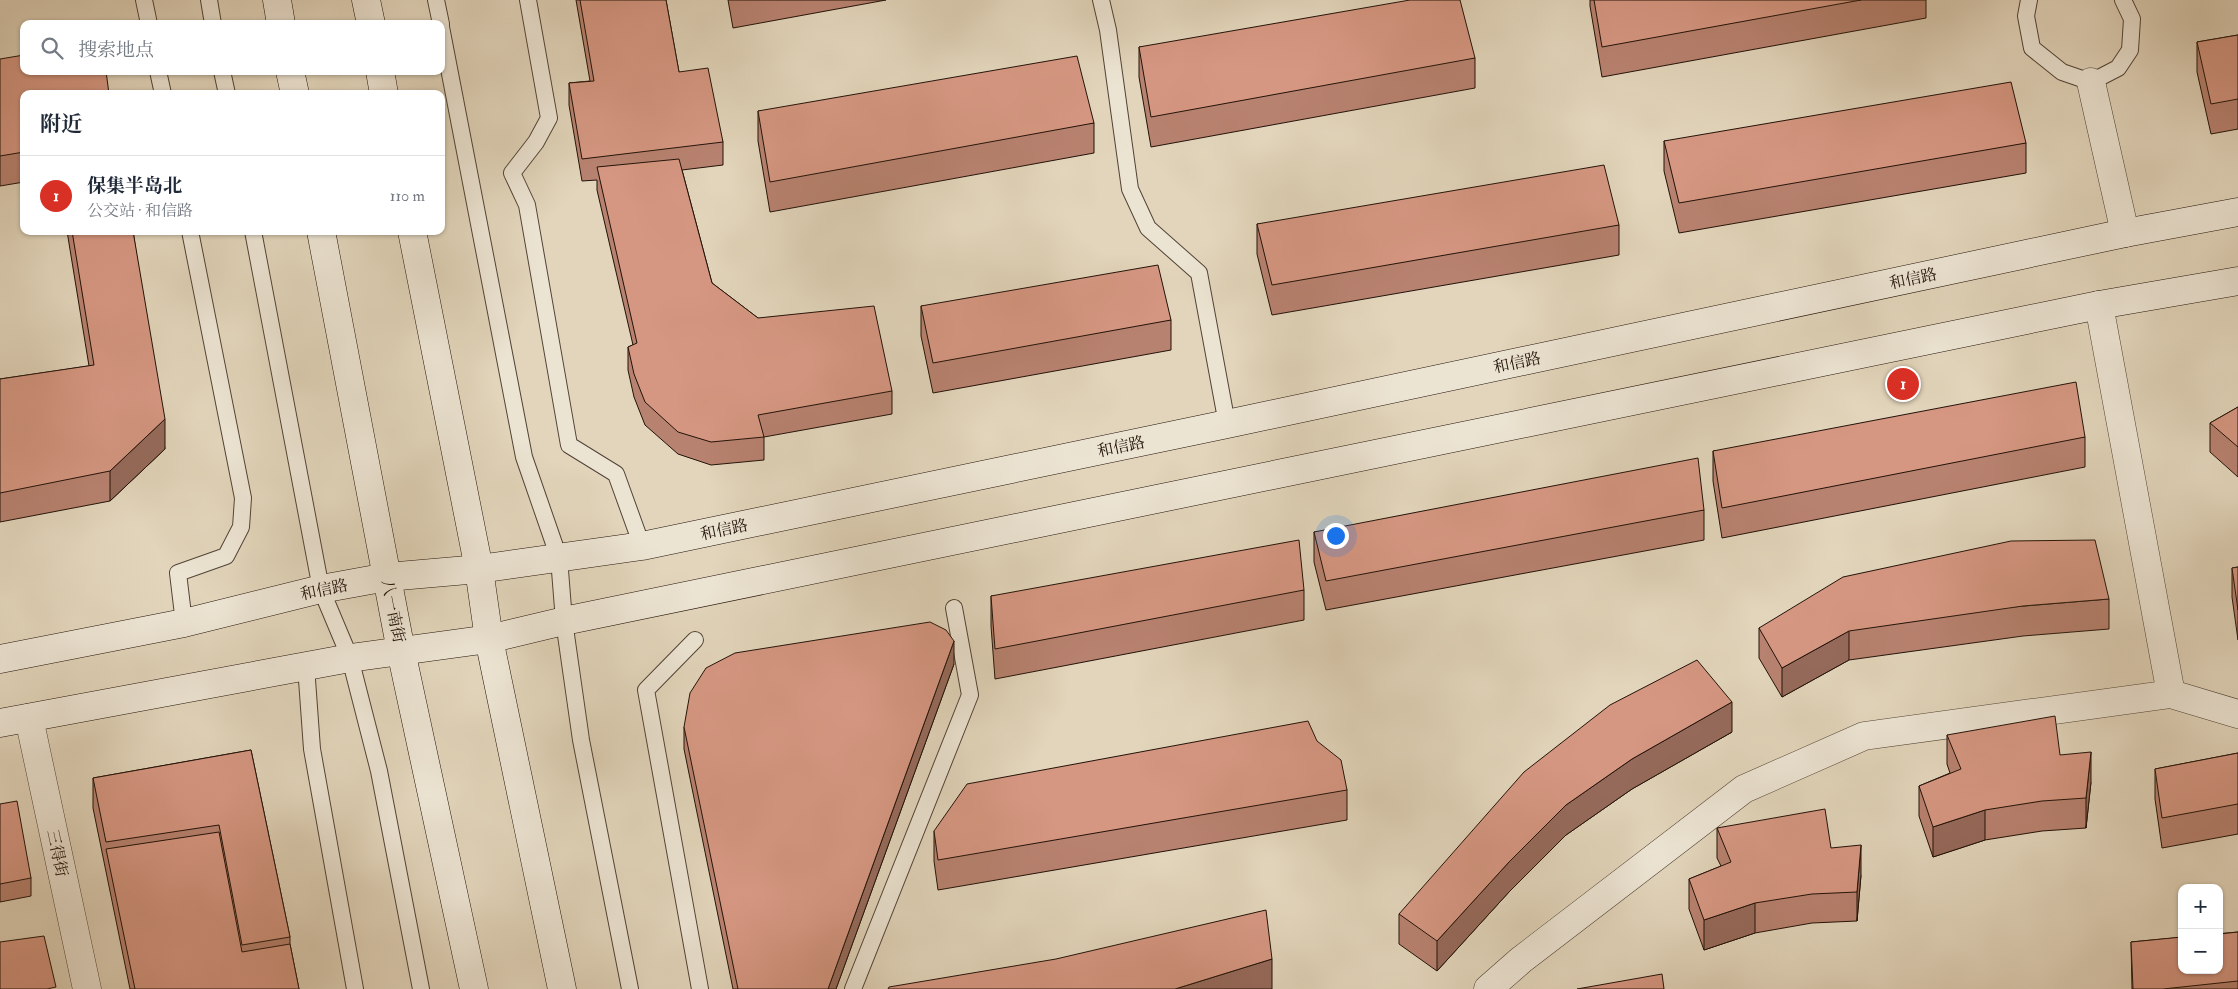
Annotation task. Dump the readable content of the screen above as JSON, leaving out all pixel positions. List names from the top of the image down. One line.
{"streets":{"street":["和信路","八一南街","三得街"]},"crossings":[["和信路","八一南街"]],"page":{"search":"搜索地点","heading":"附近","list":[{"mark":"1","name":"保集半岛北","note":"公交站 · 和信路","value":"110 m"}],"pins":"1","map_buttons":["+","−"]}}
